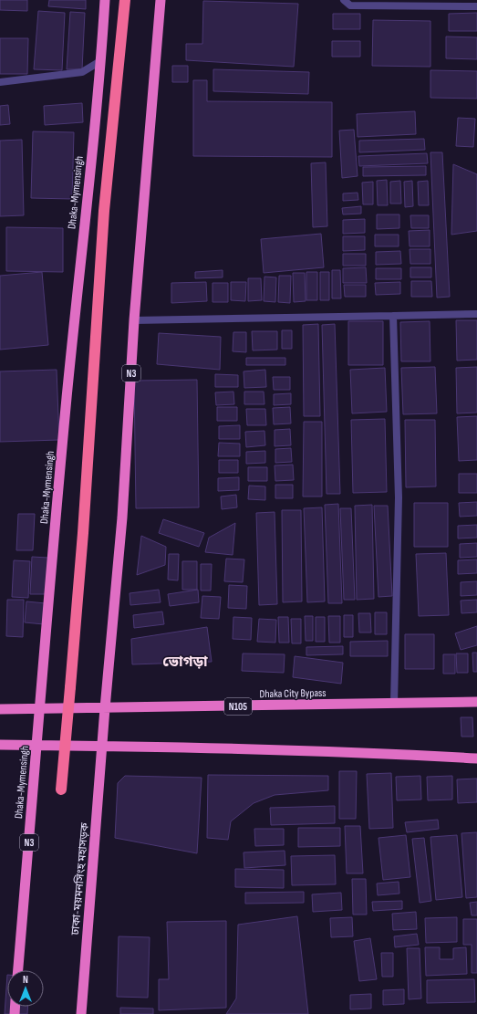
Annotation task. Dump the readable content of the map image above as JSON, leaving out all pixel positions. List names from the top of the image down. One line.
{"streets":{"highway":["Dhaka-Mymensingh","N3","Dhaka City Bypass","N105","ঢাকা-ময়মনসিংহ মহাসড়ক"]},"crossings":[["Dhaka-Mymensingh","Dhaka City Bypass"],["N3","Dhaka City Bypass"],["N3","ঢাকা-ময়মনসিংহ মহাসড়ক"]],"districts":["ভোগড়া"],"north":"top"}
